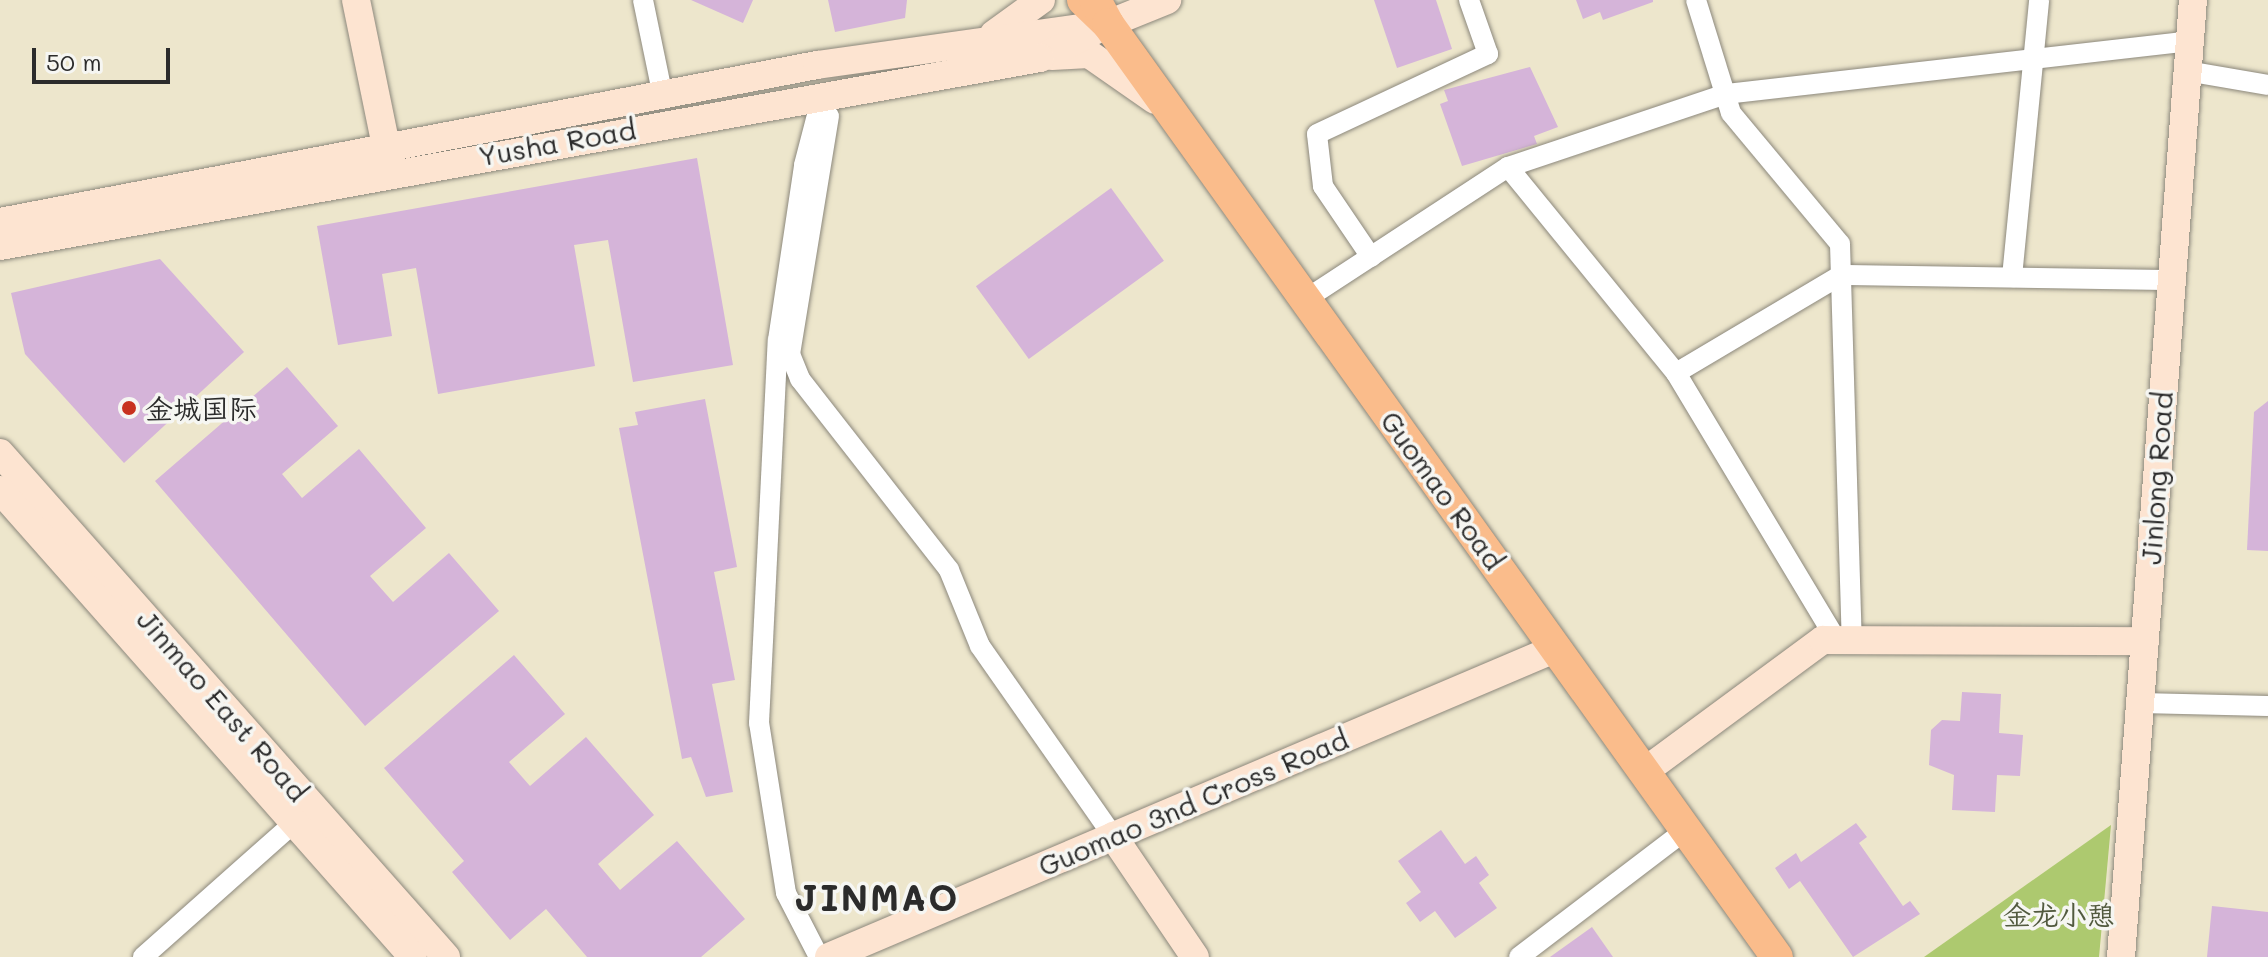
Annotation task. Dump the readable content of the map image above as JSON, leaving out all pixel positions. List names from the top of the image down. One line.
{"streets":{"main road":["Yusha Road","Jinlong Road","Guomao Road","Jinmao East Road","Guomao 3nd Cross Road"]},"crossings":[["Yusha Road","Guomao Road"],["Guomao Road","Guomao 3nd Cross Road"]],"districts":["JINMAO"],"parks":["金龙小憩"],"places":["金城国际"],"scale_bar":"50 m"}
